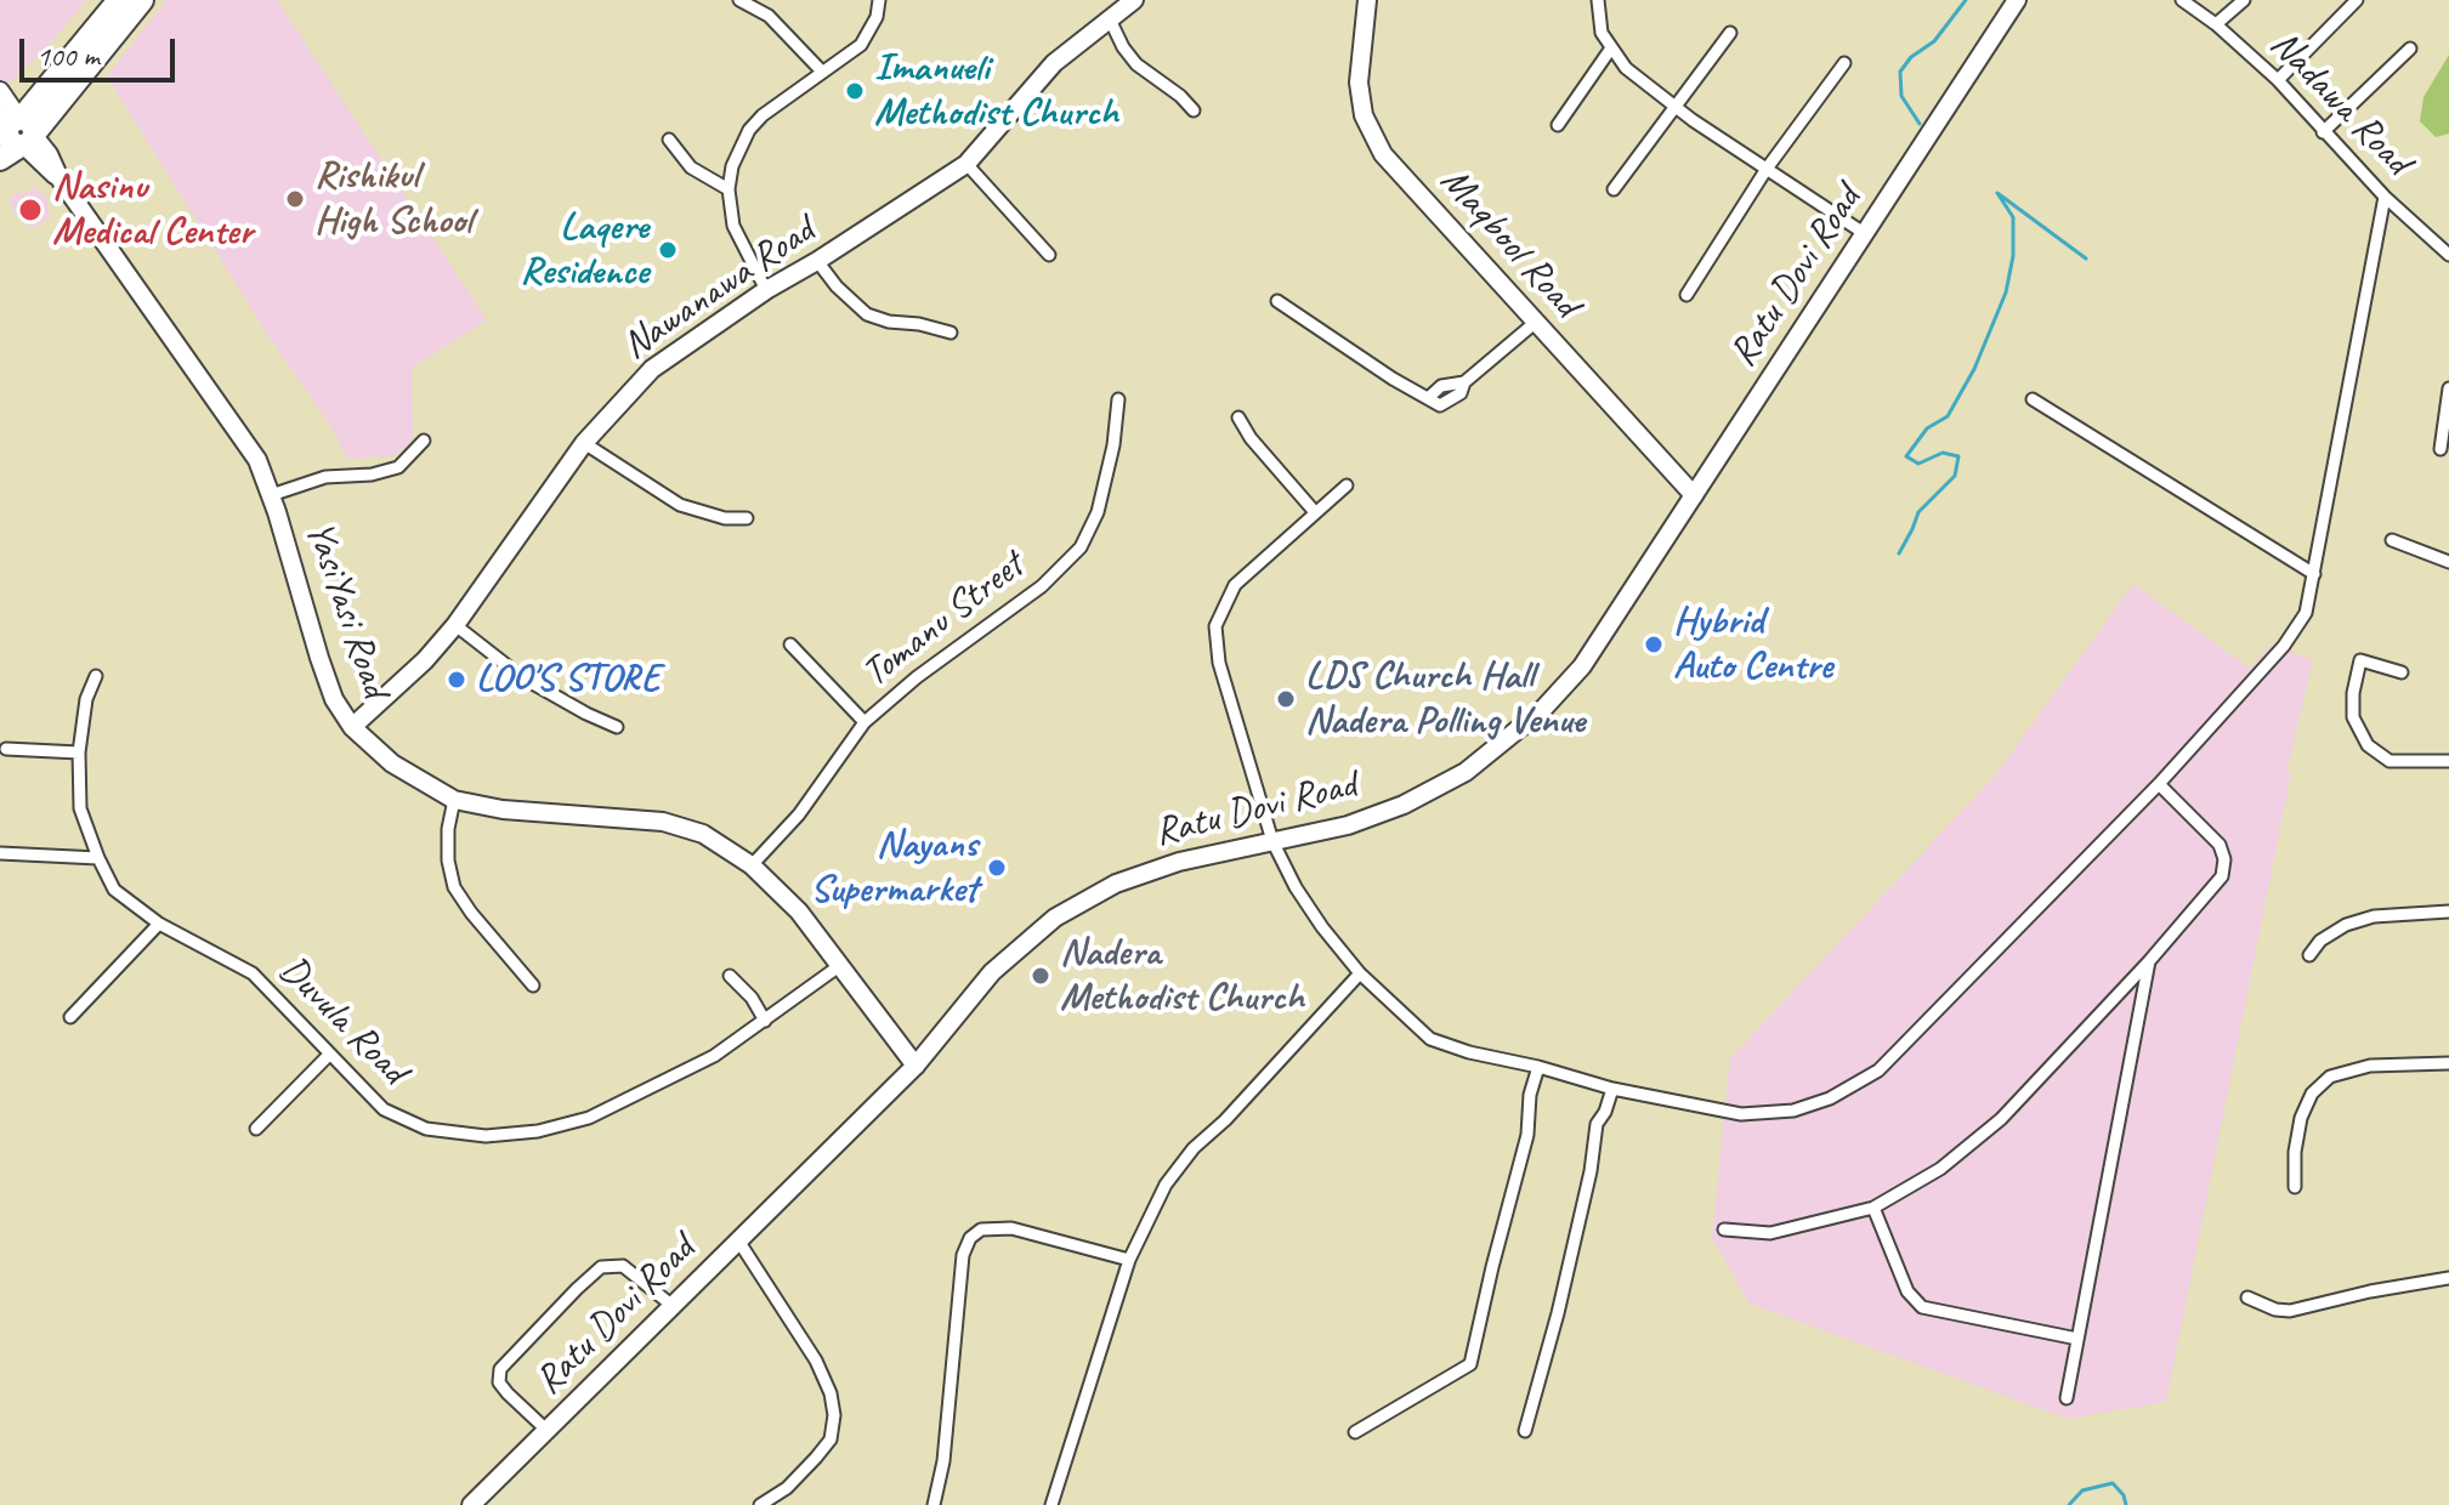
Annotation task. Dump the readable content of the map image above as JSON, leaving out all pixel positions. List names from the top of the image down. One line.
{"streets":{"main road":["Maqbool Road","Ratu Dovi Road","Nawanawa Road","YasiYasi Road"],"street":["Nadawa Road","Tomanu Street","Duvula Road"]},"crossings":[["Maqbool Road","Ratu Dovi Road"],["Ratu Dovi Road","YasiYasi Road"],["Nawanawa Road","YasiYasi Road"],["YasiYasi Road","Tomanu Street"],["YasiYasi Road","Duvula Road"]],"places":["Imanueli Methodist Church","Rishikul High School","Nasinu Medical Center","Laqere Residence","Hybrid Auto Centre","LOO'S STORE","LDS Church Hall Nadera Polling Venue","Nayans Supermarket","Nadera Methodist Church"],"scale_bar":"100 m"}
